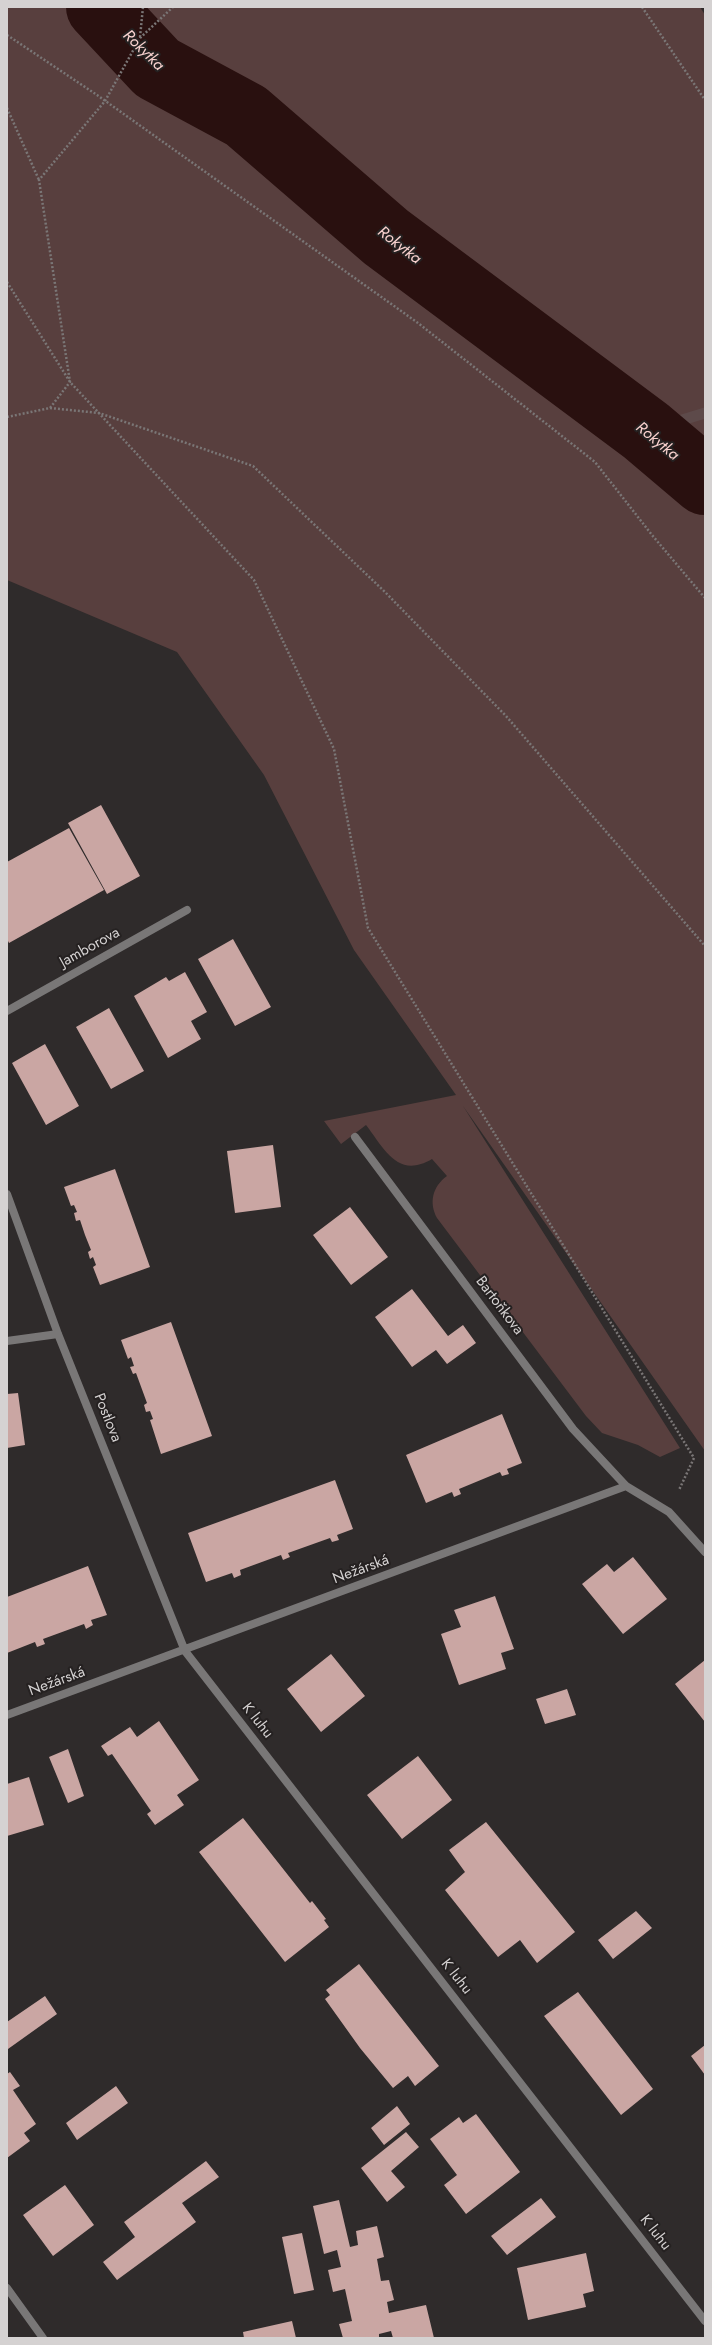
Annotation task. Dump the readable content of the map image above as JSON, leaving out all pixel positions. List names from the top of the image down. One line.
{"streets":{"street":["Jamborova","Bartoňkova","Postlova","Nežárská","K luhu"]},"crossings":[["Bartoňkova","Nežárská"],["Postlova","Nežárská"],["Postlova","K luhu"],["Nežárská","K luhu"]],"water":["Rokytka"]}
